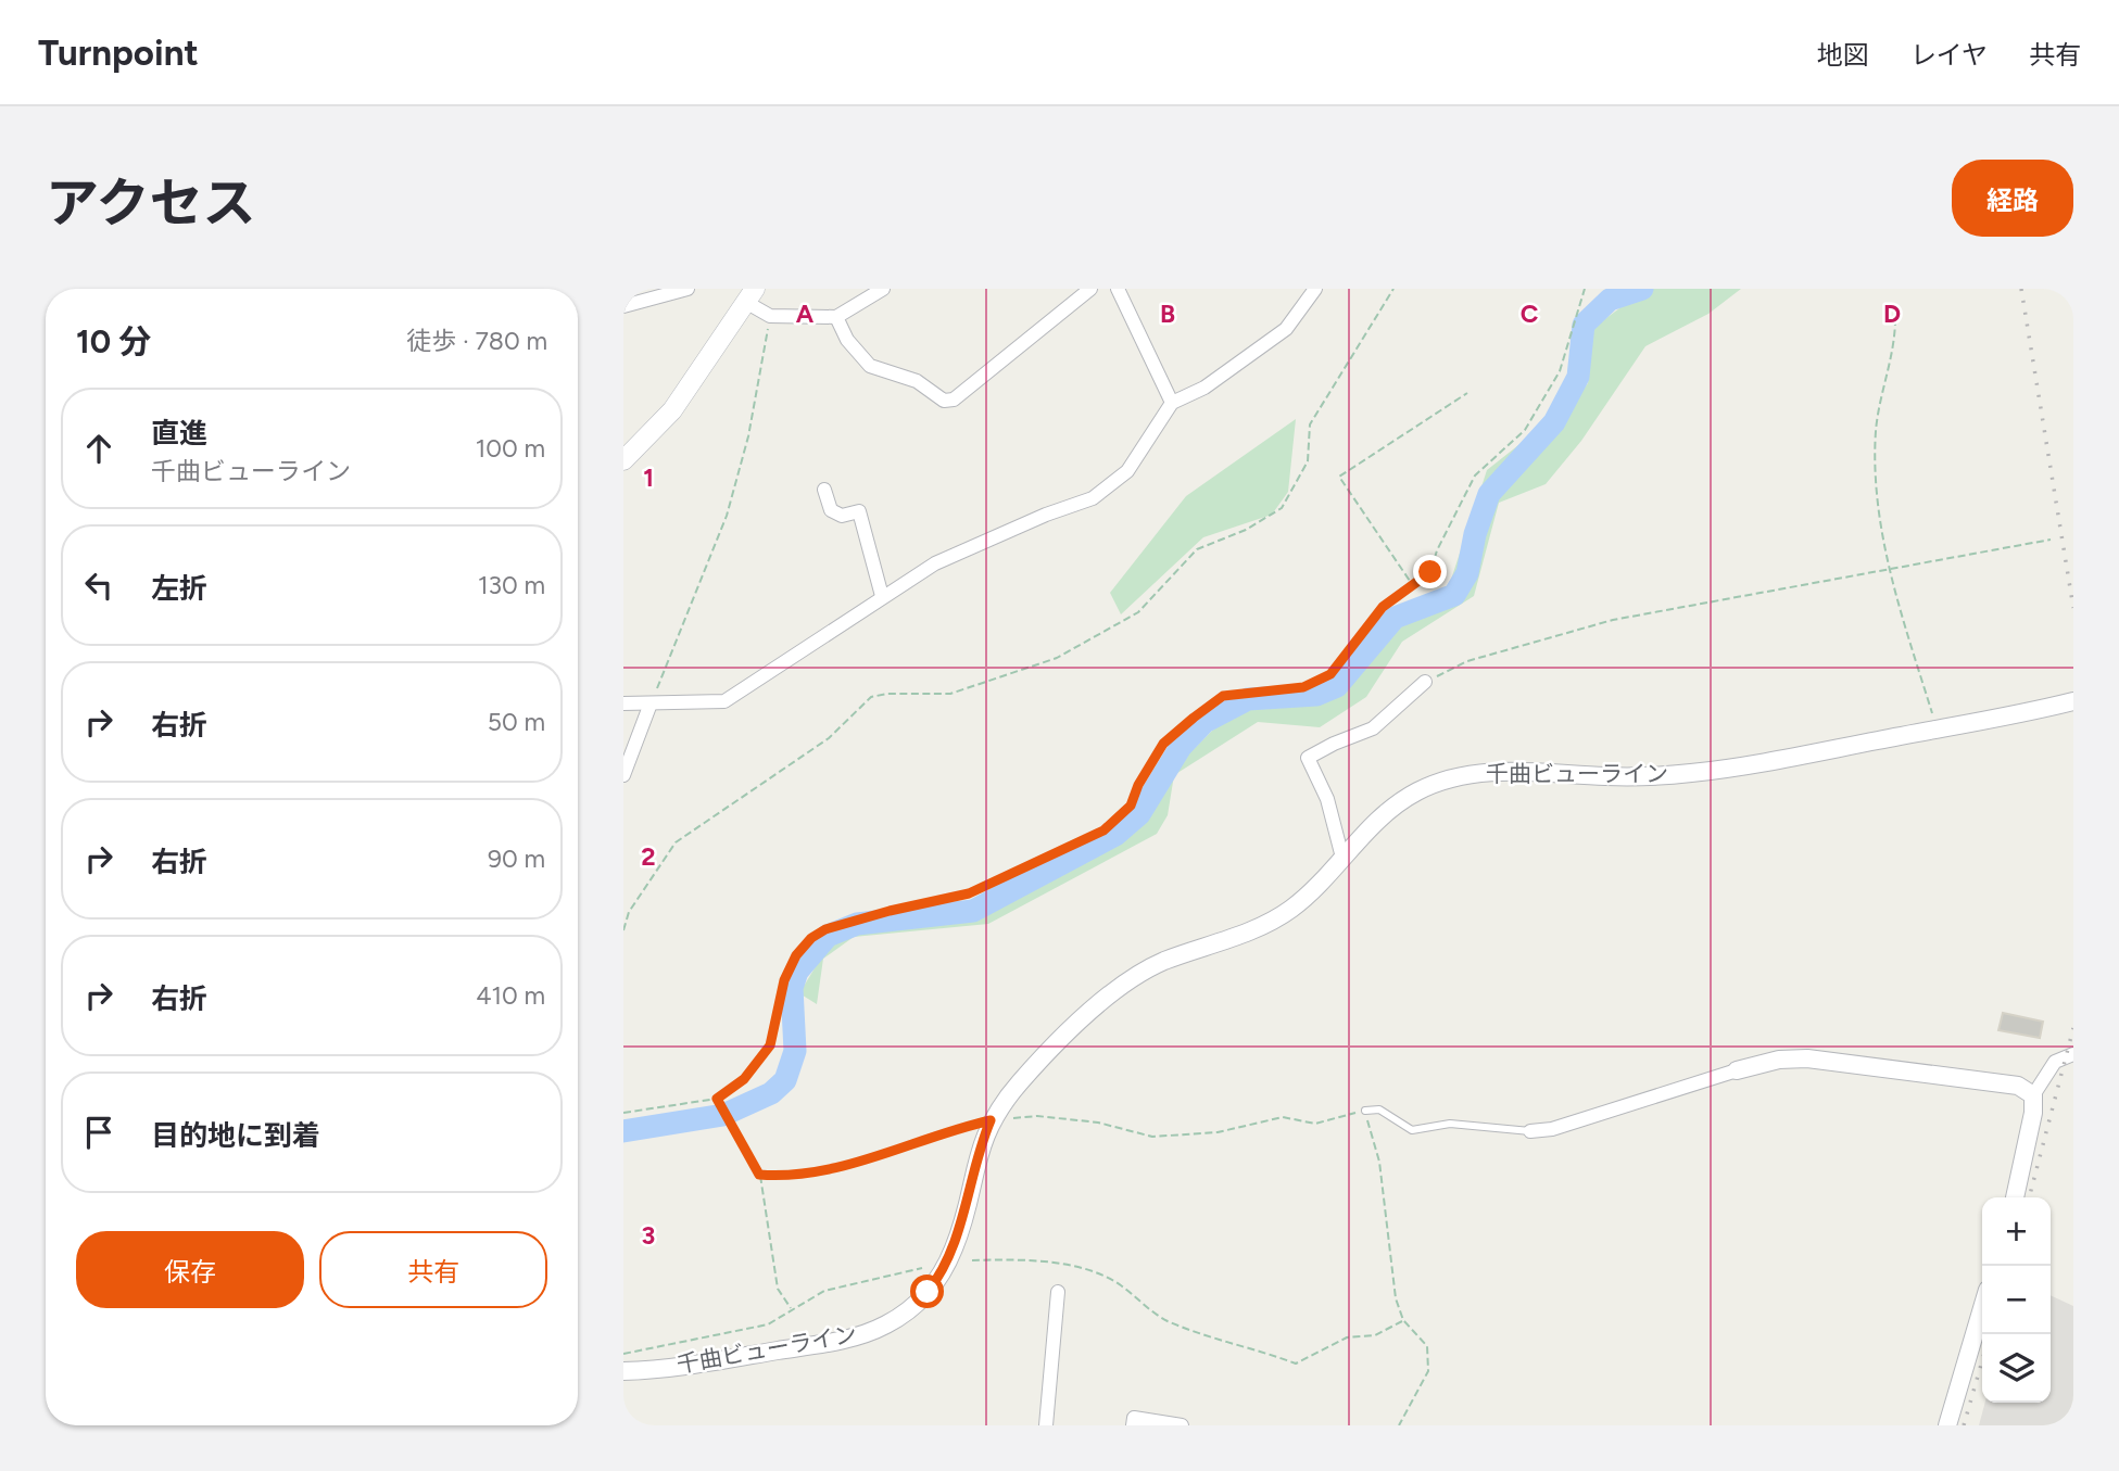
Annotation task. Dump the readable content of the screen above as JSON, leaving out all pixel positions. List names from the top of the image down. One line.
{"streets":{"street":["千曲ビューライン"]},"page":{"header":"Turnpoint","nav":["地図","レイヤ","共有"],"title":"アクセス","buttons":["経路",["保存","共有"]],"heading":["10 分","徒歩 · 780 m"],"list":[["直進","千曲ビューライン","100 m"],["左折","130 m"],["右折","50 m"],["右折","90 m"],["右折","410 m"],"目的地に到着"],"map_buttons":["+","−"]},"grid":{"columns":["A","B","C","D"],"rows":["1","2","3"]}}
